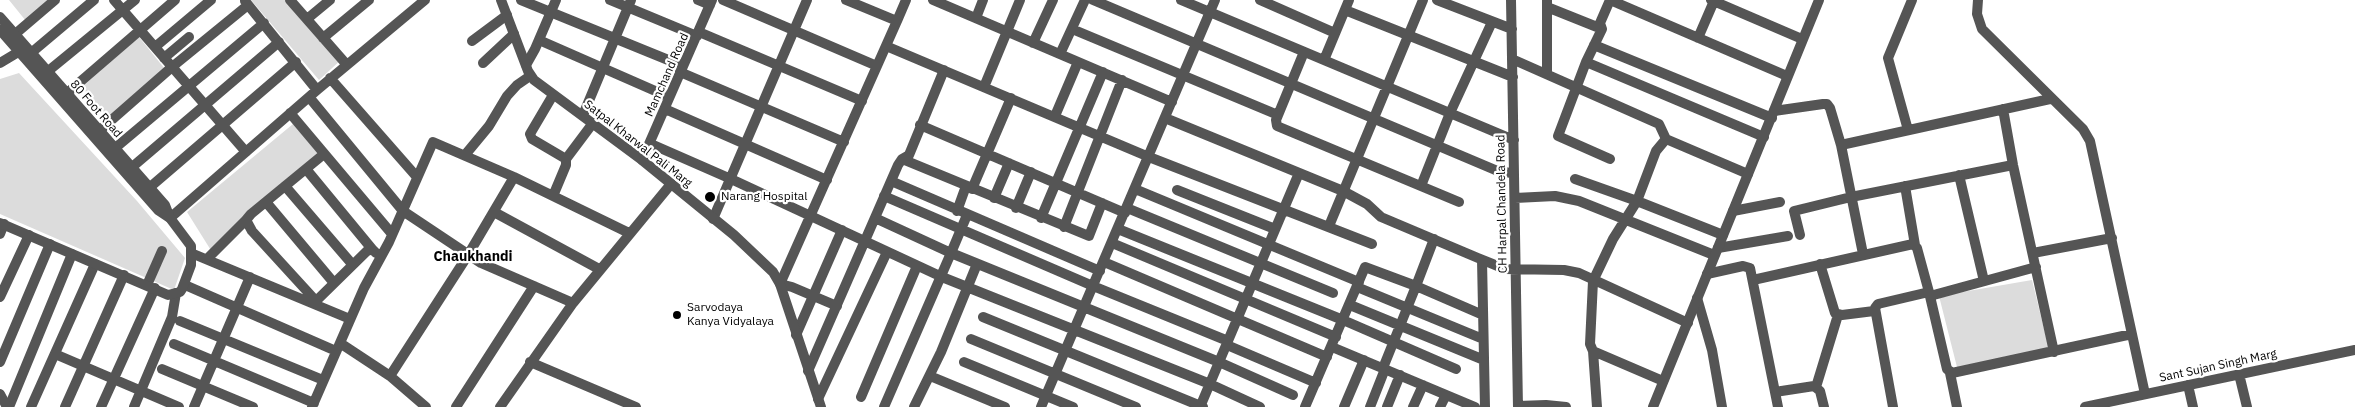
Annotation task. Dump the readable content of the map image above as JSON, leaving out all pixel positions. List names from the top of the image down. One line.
{"streets":{"street":["Mamchand Road","80 Foot Road","Satpal Kharwal Pali Marg","CH Harpal Chandela Road","Sant Sujan Singh Marg"]},"crossings":[["Mamchand Road","Satpal Kharwal Pali Marg"]],"districts":["Chaukhandi"],"places":["Narang Hospital","Sarvodaya Kanya Vidyalaya"]}
